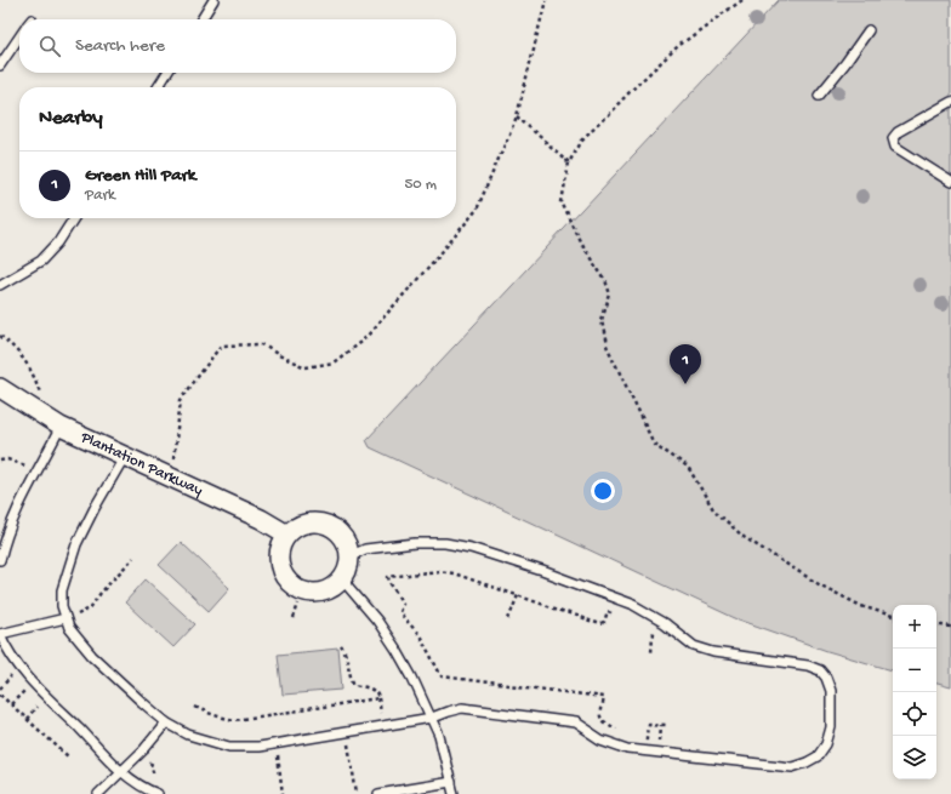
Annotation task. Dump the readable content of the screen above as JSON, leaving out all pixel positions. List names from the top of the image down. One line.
{"streets":{"street":["Plantation Parkway"]},"page":{"search":"Search here","heading":"Nearby","list":[{"mark":"1","name":"Green Hill Park","note":"Park","value":"50 m"}],"pins":"1","map_buttons":["+","−"]}}
